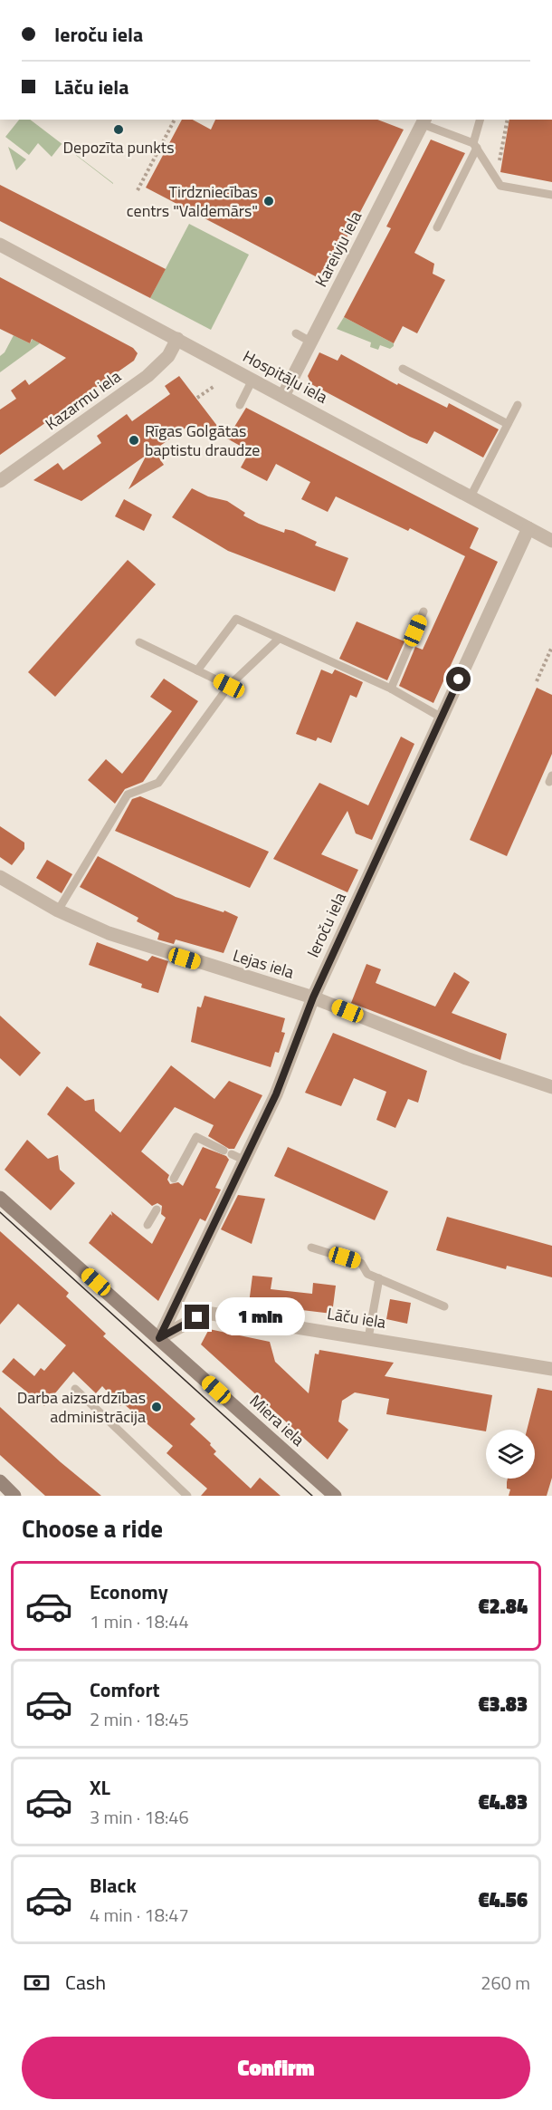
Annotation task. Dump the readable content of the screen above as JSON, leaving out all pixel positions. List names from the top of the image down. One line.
{"streets":{"street":["Kareivju iela","Hospitāļu iela","Kazarmu iela","Ieroču iela","Lejas iela","Lāču iela","Miera iela"]},"crossings":[["Kareivju iela","Hospitāļu iela"],["Hospitāļu iela","Kazarmu iela"],["Hospitāļu iela","Ieroču iela"],["Ieroču iela","Lejas iela"],["Ieroču iela","Lāču iela"],["Ieroču iela","Miera iela"],["Lāču iela","Miera iela"]],"places":["Depozīta punkts","Tirdzniecības centrs \"Valdemārs\"","Rīgas Golgātas baptistu draudze","Darba aizsardzības administrācija"],"page":{"banner":["Ieroču iela","Lāču iela"],"bubble":"1 min","heading":"Choose a ride","list":[{"name":"Economy","note":"1 min · 18:44","value":"€2.84"},{"name":"Comfort","note":"2 min · 18:45","value":"€3.83"},{"name":"XL","note":"3 min · 18:46","value":"€4.83"},{"name":"Black","note":"4 min · 18:47","value":"€4.56"}],"pay":["Cash","260 m"],"buttons":"Confirm"}}
